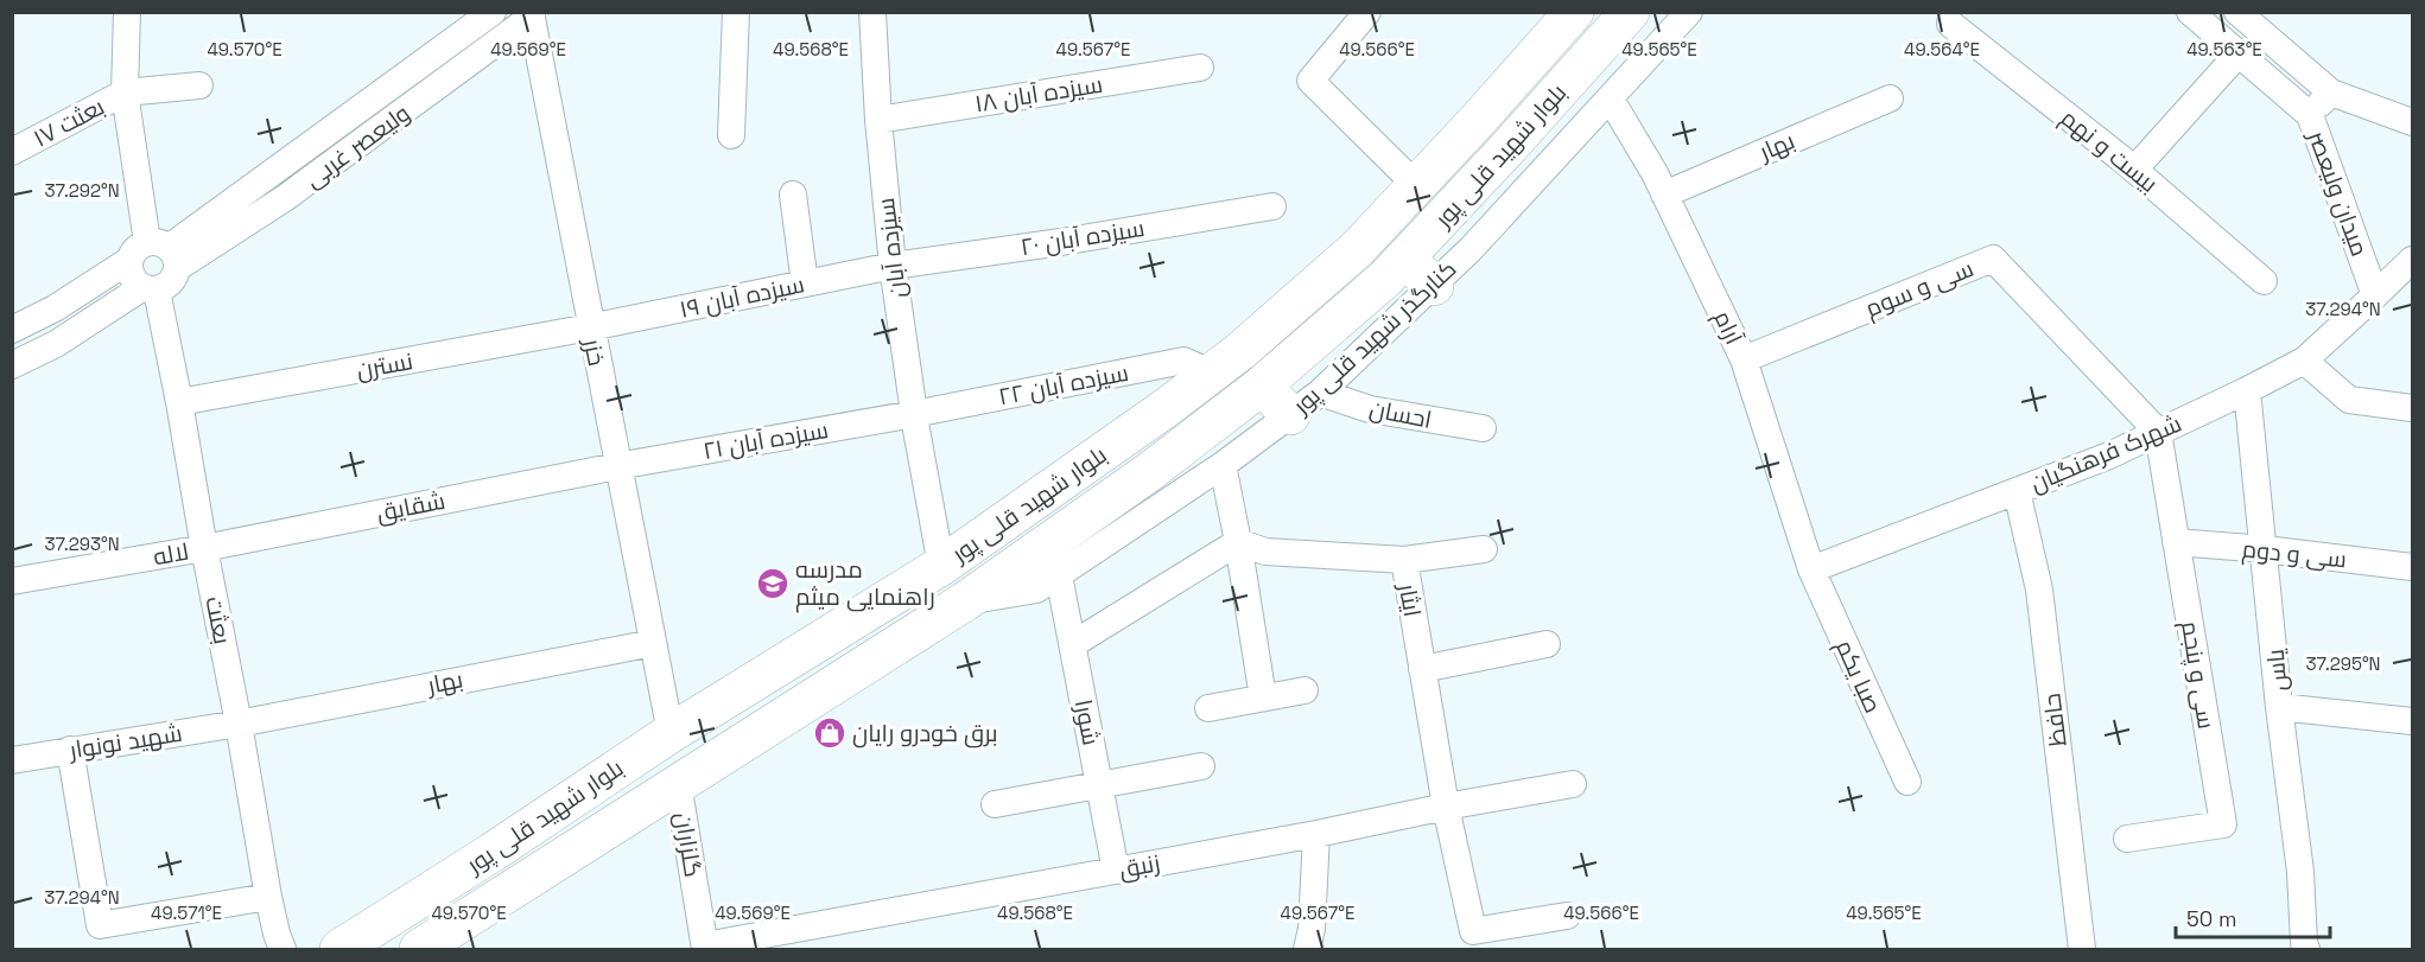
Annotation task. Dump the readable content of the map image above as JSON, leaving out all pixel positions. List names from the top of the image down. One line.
{"streets":{"highway":["بلوار شهید قلی پور"],"street":["سیزده آبان ۱۸","بعثت ۱۷","ولیعصر غربی","بهار","بیست و نهم","میدان ولیعصر","سیزده آبان ۲۰","سیزده آبان","سی و سوم","سیزده آبان ۱۹","آرام","کنارگذر شهید قلی پور","خزر","نسترن","سیزده آبان ۲۲","احسان","سیزده آبان ۲۱","شهرک فرهنگیان","شقایق","لاله","سی و دوم","ایثار","بعثت","یاس","سی و پنجم","صبا یکم","حافظ","شورا","شهید نونوار","گلزاران","زنبق"]},"crossings":[["سیزده آبان ۱۸","سیزده آبان"],["ولیعصر غربی","خزر"],["ولیعصر غربی","بعثت"],["بهار","آرام"],["بهار","خزر"],["بهار","بعثت"],["بهار","شهید نونوار"],["بلوار شهید قلی پور","سیزده آبان"],["بلوار شهید قلی پور","کنارگذر شهید قلی پور"],["بلوار شهید قلی پور","خزر"],["بلوار شهید قلی پور","سیزده آبان ۲۲"],["بلوار شهید قلی پور","گلزاران"],["میدان ولیعصر","شهرک فرهنگیان"],["سیزده آبان ۲۰","سیزده آبان"],["سیزده آبان ۲۰","سیزده آبان ۱۹"],["سیزده آبان","سیزده آبان ۱۹"],["سیزده آبان","سیزده آبان ۲۲"],["سیزده آبان","سیزده آبان ۲۱"],["سی و سوم","آرام"],["سی و سوم","شهرک فرهنگیان"],["سی و سوم","سی و پنجم"],["سیزده آبان ۱۹","خزر"],["سیزده آبان ۱۹","نسترن"],["آرام","کنارگذر شهید قلی پور"],["آرام","شهرک فرهنگیان"],["آرام","صبا یکم"],["کنارگذر شهید قلی پور","احسان"],["کنارگذر شهید قلی پور","شورا"],["خزر","نسترن"],["خزر","سیزده آبان ۲۱"],["خزر","شقایق"],["نسترن","بعثت"],["سیزده آبان ۲۲","سیزده آبان ۲۱"],["سیزده آبان ۲۱","شقایق"],["شهرک فرهنگیان","یاس"],["شهرک فرهنگیان","سی و پنجم"],["شهرک فرهنگیان","صبا یکم"],["شهرک فرهنگیان","حافظ"],["شقایق","لاله"],["شقایق","بعثت"],["لاله","بعثت"],["سی و دوم","یاس"],["سی و دوم","سی و پنجم"],["ایثار","زنبق"],["بعثت","شهید نونوار"],["شورا","زنبق"],["گلزاران","زنبق"]],"places":{"school or university":["مدرسه راهنمایی میثم"],"shop":["برق خودرو رایان"]},"scale_bar":"50 m","coordinates":["49.570°E","49.569°E","49.568°E","49.567°E","49.566°E","49.565°E","49.564°E","49.563°E","37.292°N","37.294°N","37.293°N","37.295°N","49.571°E"]}
